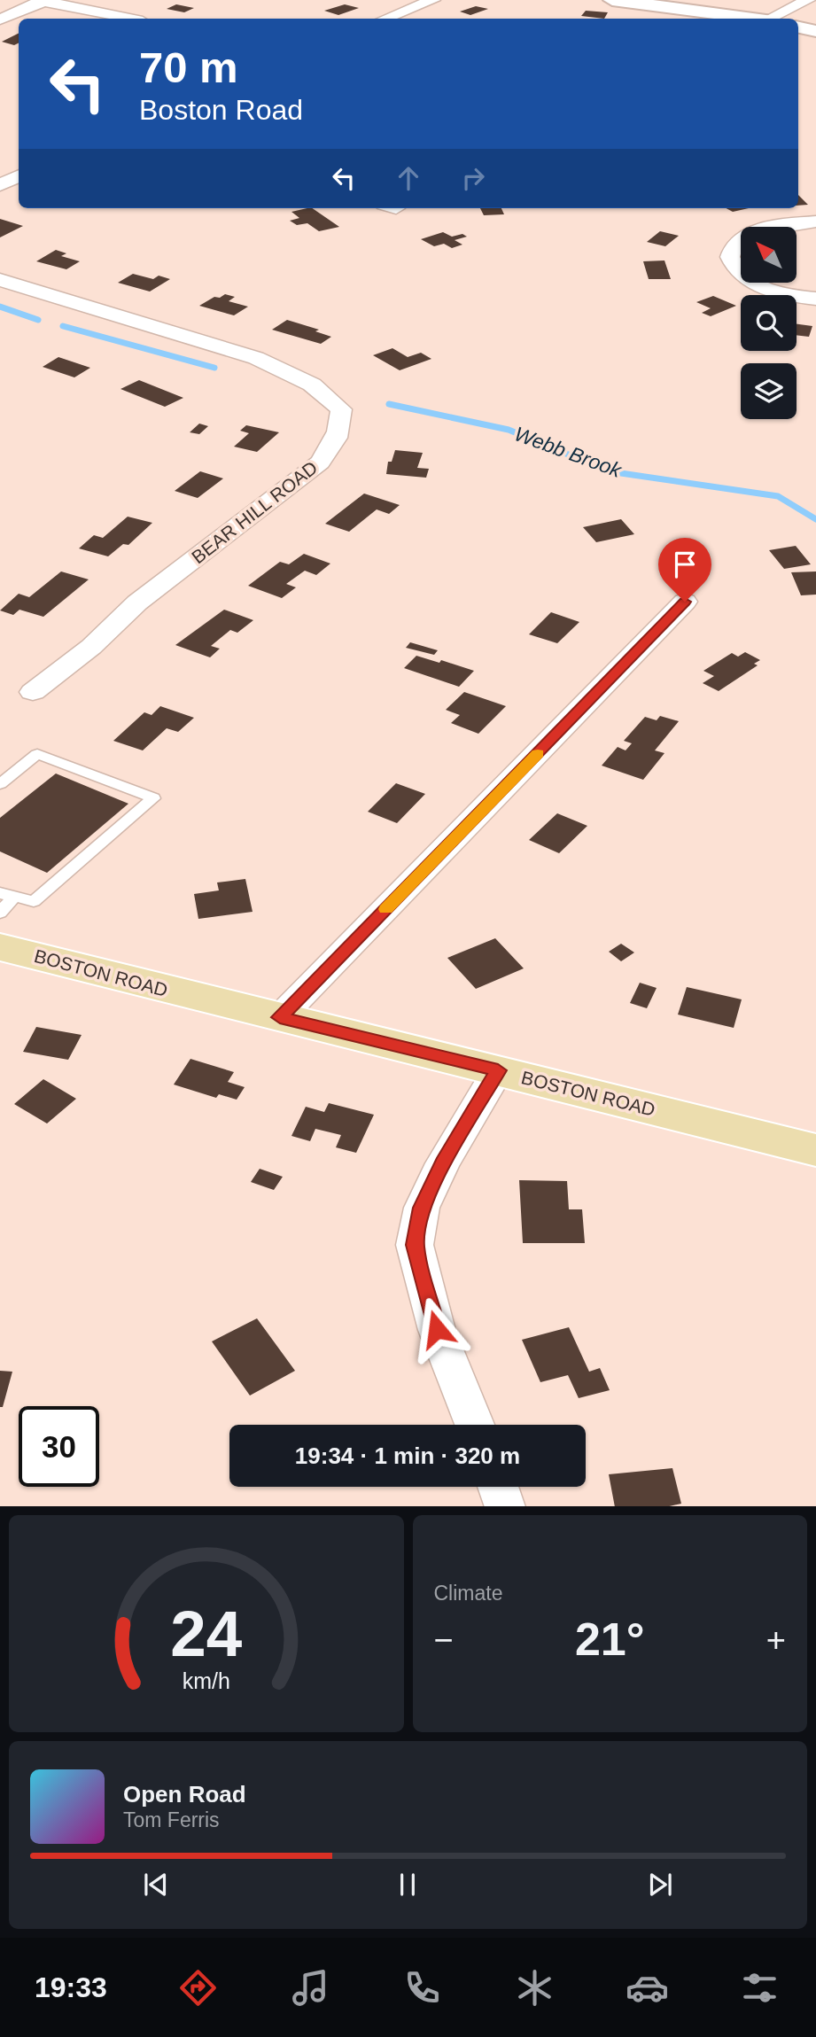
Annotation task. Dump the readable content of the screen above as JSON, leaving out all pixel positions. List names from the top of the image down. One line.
{"streets":{"main road":["BOSTON ROAD"],"street":["BEAR HILL ROAD"]},"water":["Webb Brook"],"north":"top left","page":{"turn":["70 m","Boston Road"],"limit":"30","trip":"19:34 · 1 min · 320 m","tile":"Climate","heat":["−","21°","+"],"song":["Open Road","Tom Ferris"],"tabs":"19:33","gauge":["24","km/h"]}}
